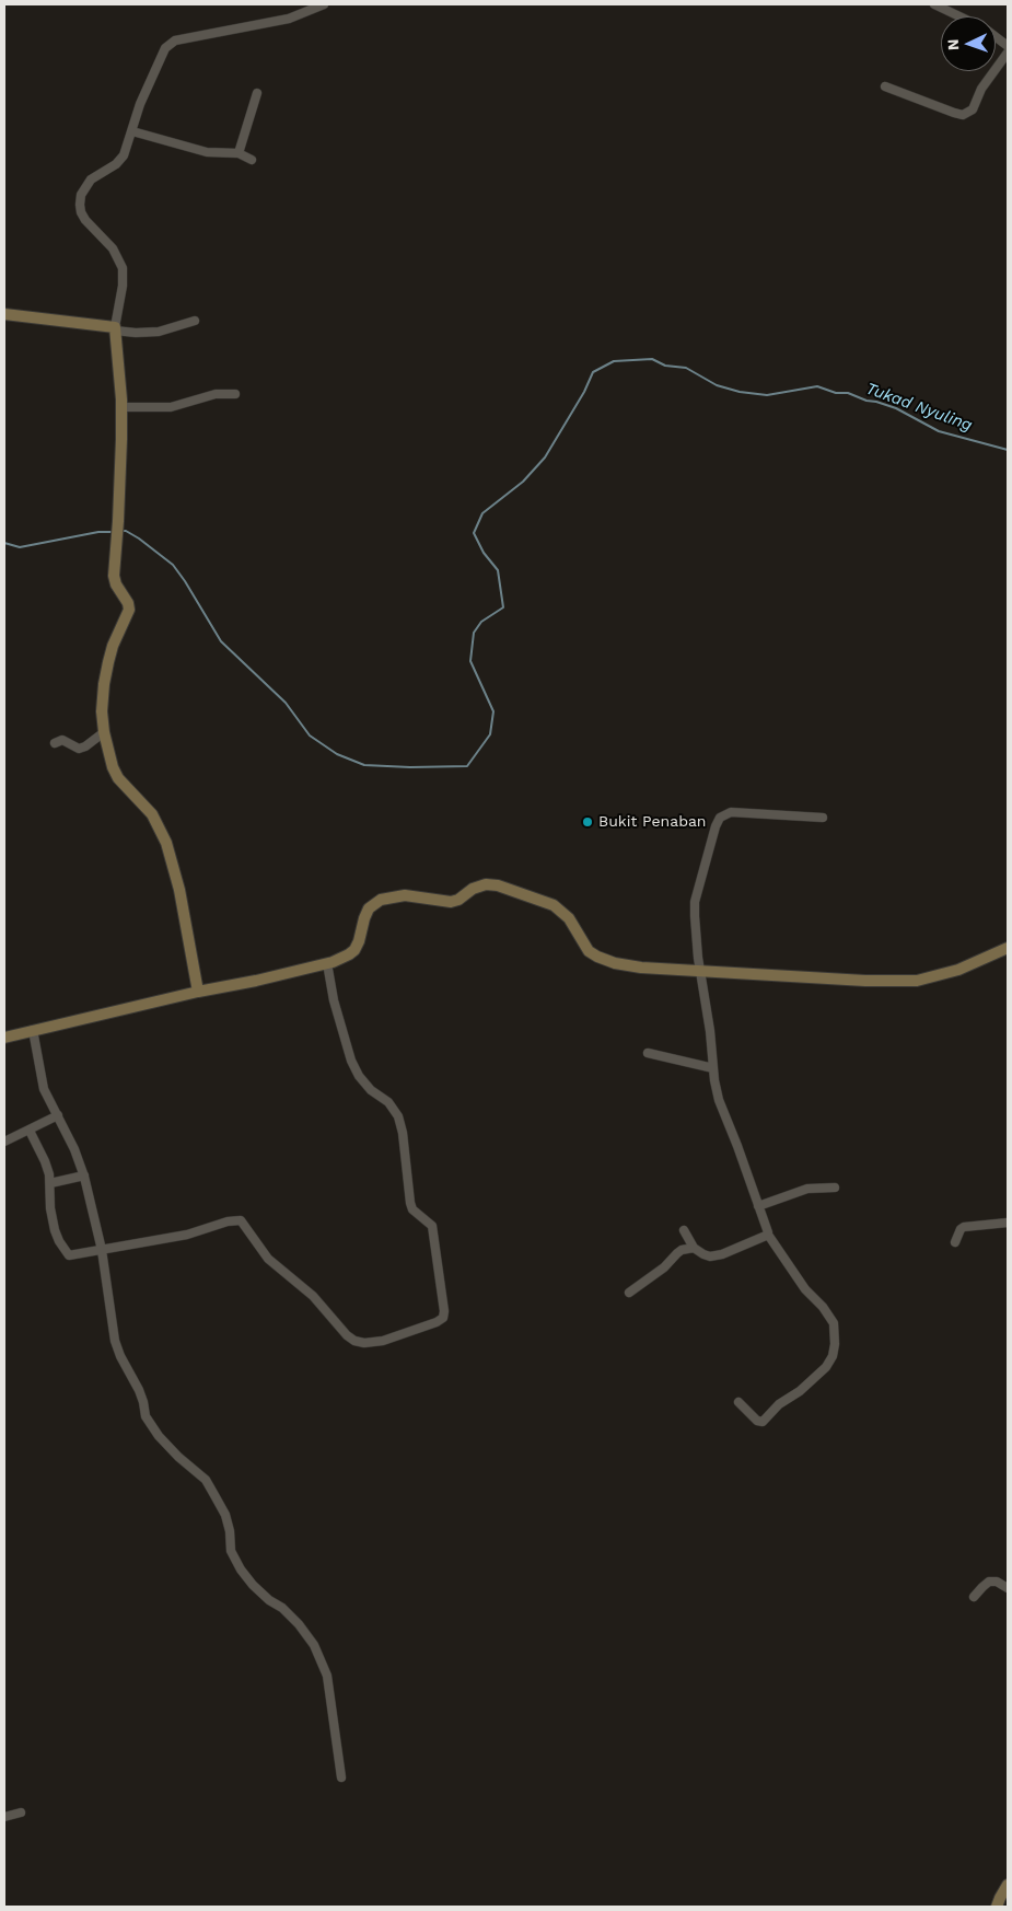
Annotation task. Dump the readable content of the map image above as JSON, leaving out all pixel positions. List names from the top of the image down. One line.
{"water":["Tukad Nyuling"],"places":["Bukit Penaban"],"north":"left"}
